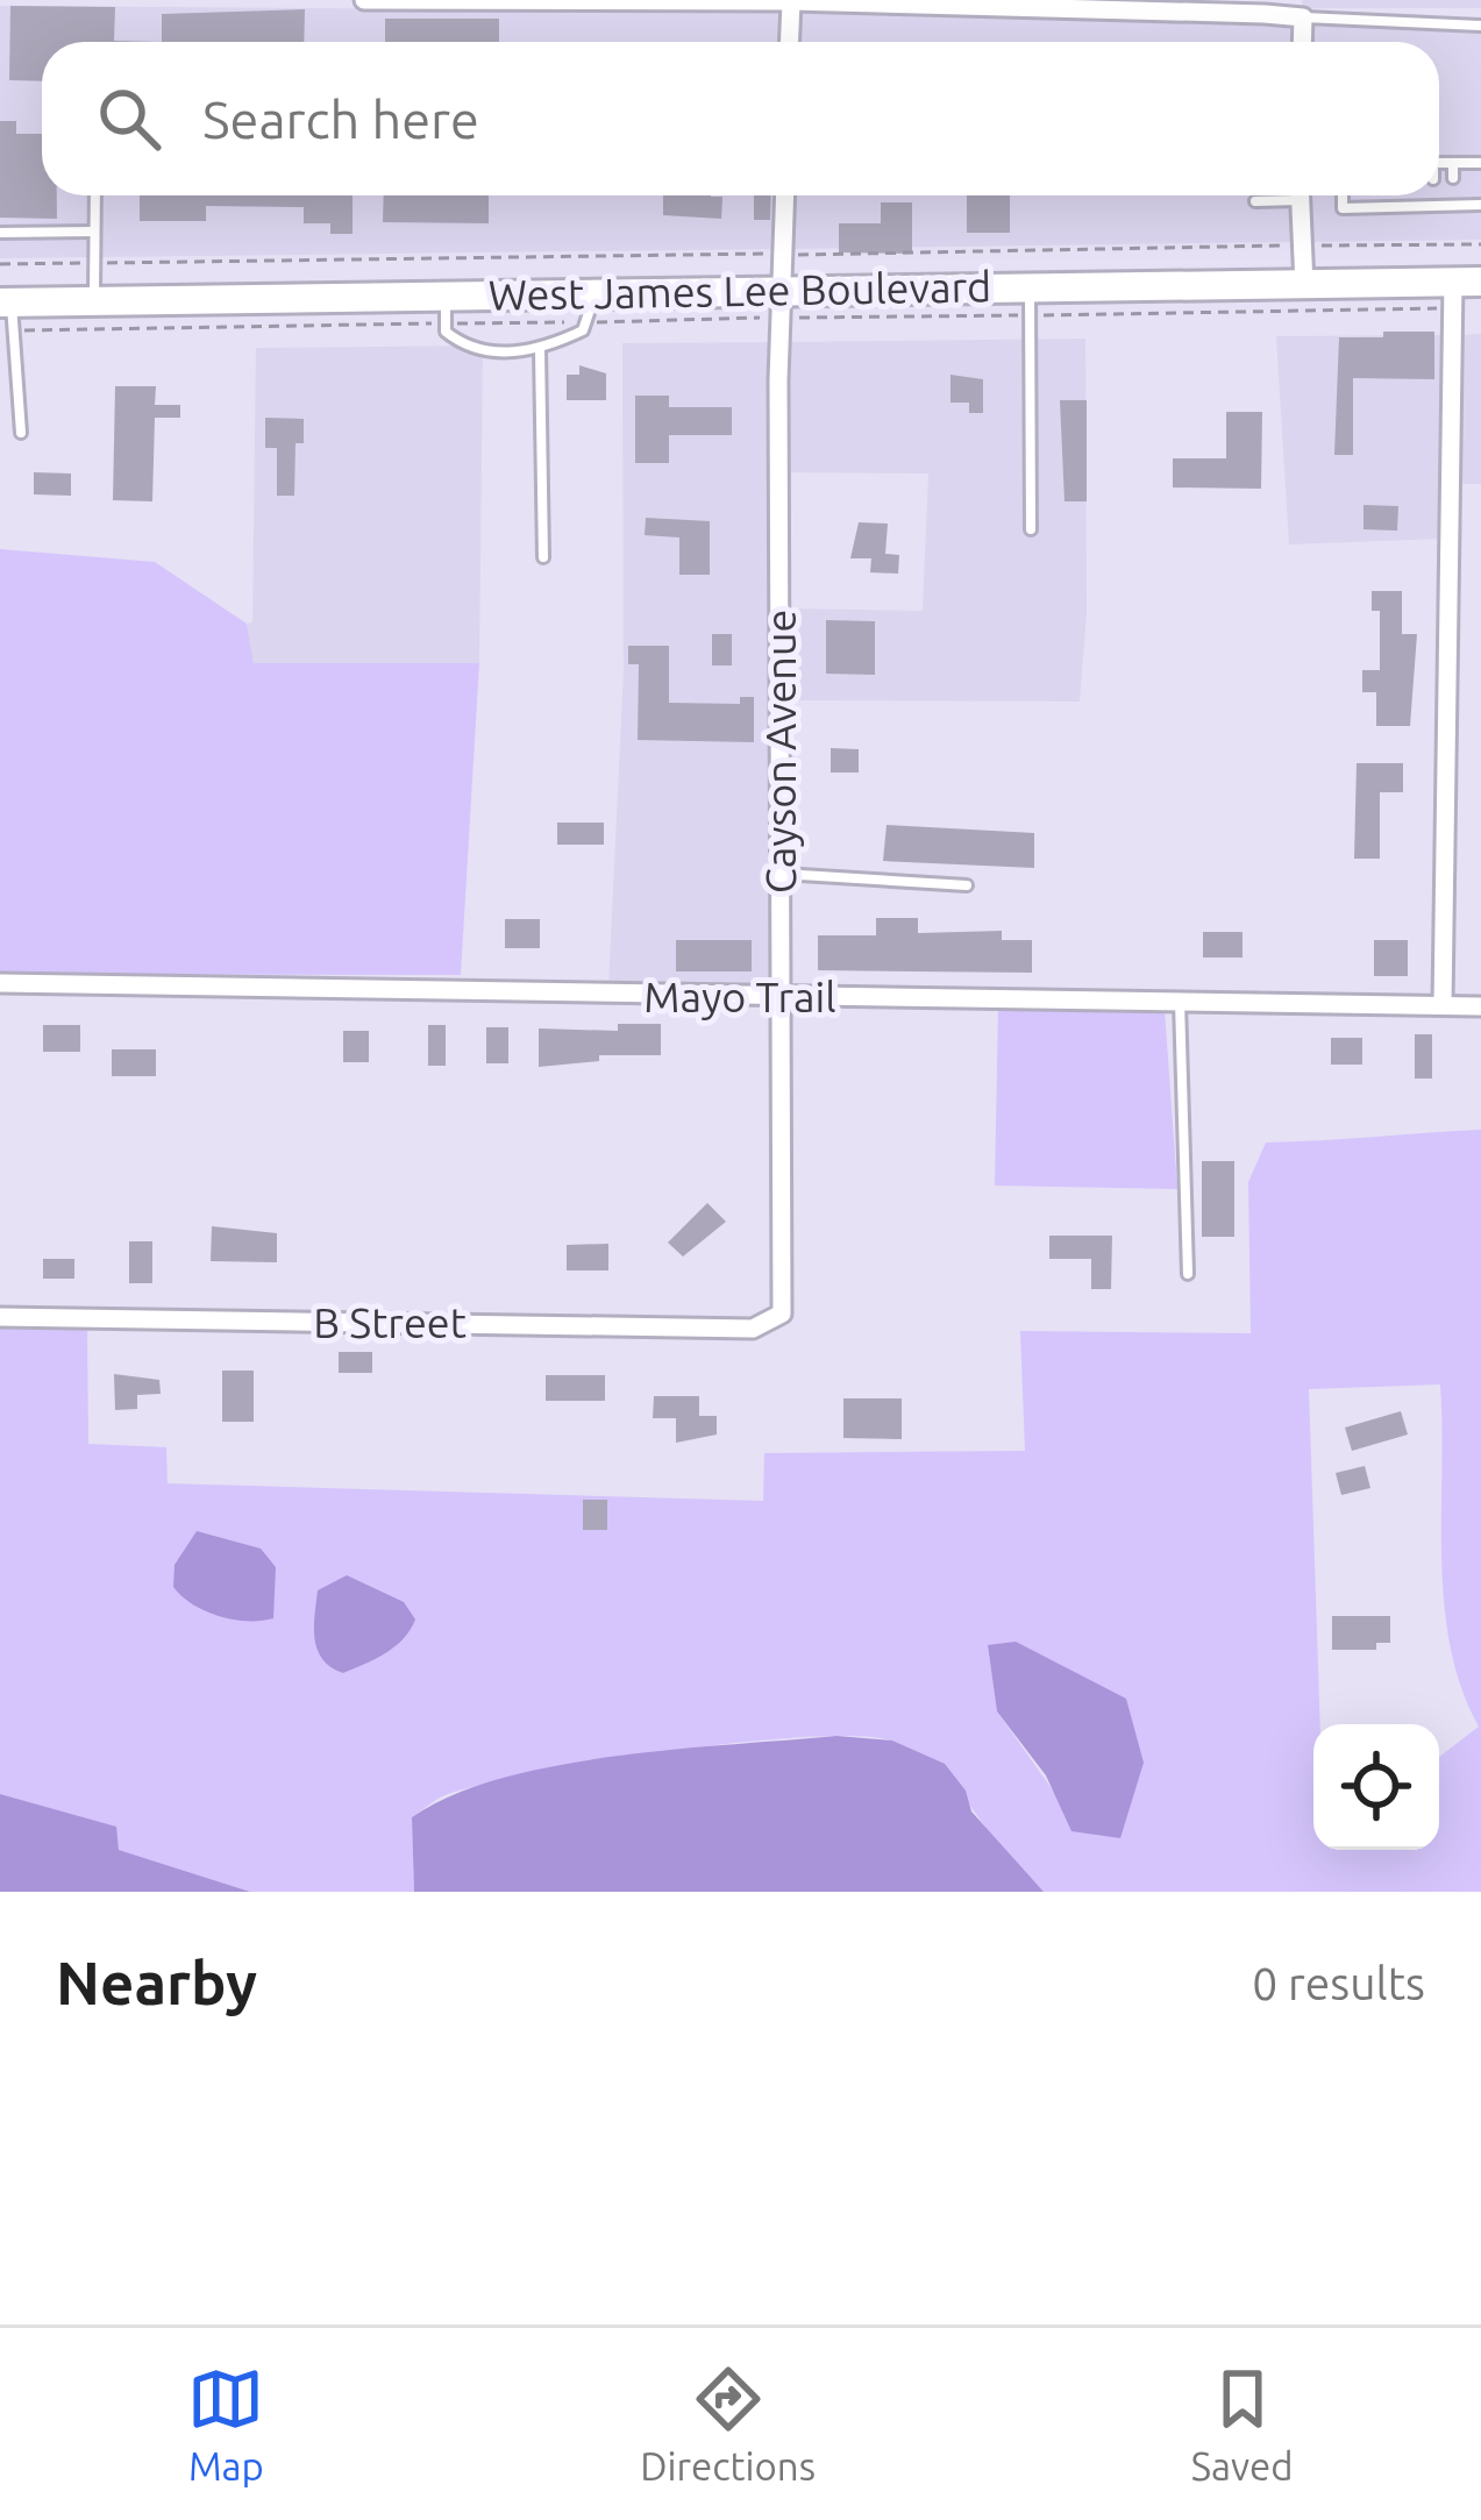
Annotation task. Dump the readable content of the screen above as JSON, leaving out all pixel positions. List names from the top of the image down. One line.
{"streets":{"main road":["West James Lee Boulevard"],"street":["Cayson Avenue","Mayo Trail","B Street"]},"crossings":[["West James Lee Boulevard","Cayson Avenue"],["Cayson Avenue","Mayo Trail"],["Cayson Avenue","B Street"]],"page":{"search":"Search here","heading":["Nearby","0 results"],"nav":["Map","Directions","Saved"]}}
